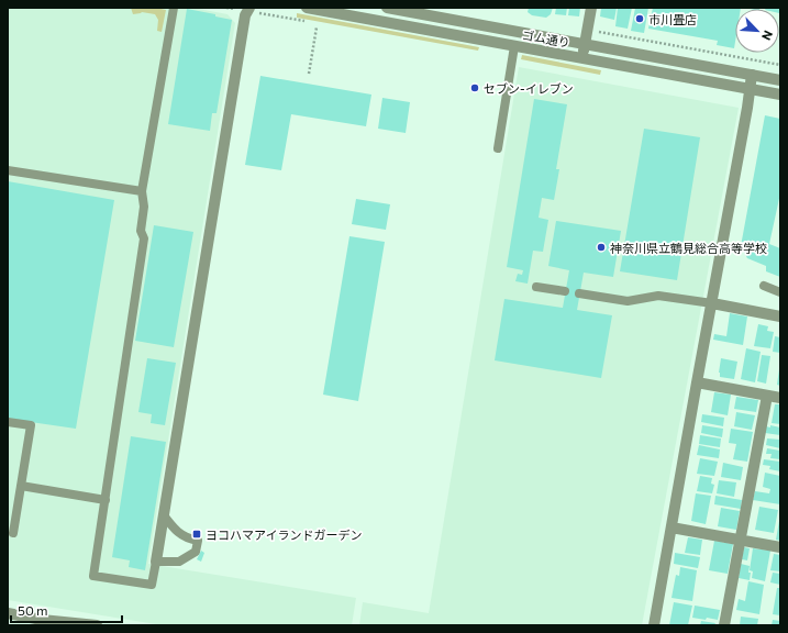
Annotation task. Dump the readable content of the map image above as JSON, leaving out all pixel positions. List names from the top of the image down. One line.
{"streets":{"street":["ゴム通り"]},"places":{"other":["市川畳店","セブン-イレブン","神奈川県立鶴見総合高等学校"],"transit":["ヨコハマアイランドガーデン"]},"scale_bar":"50 m","north":"bottom right"}
